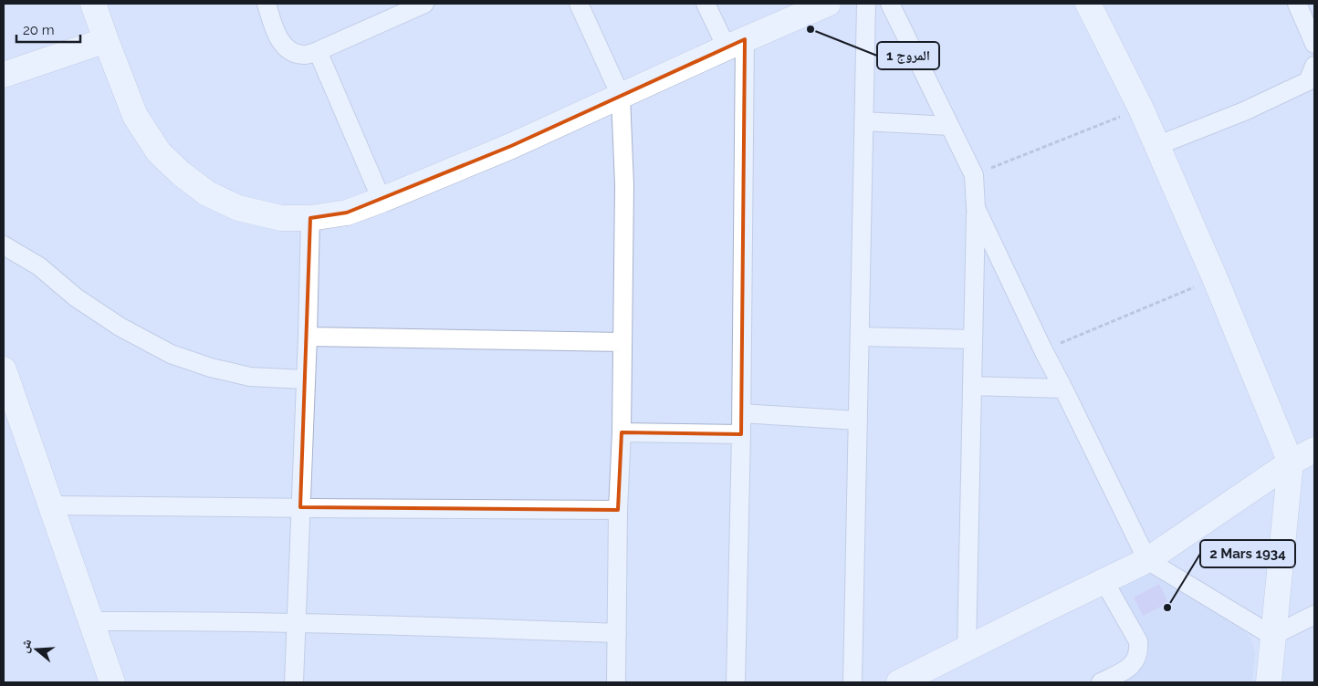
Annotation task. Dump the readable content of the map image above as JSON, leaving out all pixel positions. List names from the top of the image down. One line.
{"places":["المروج 1","2 Mars 1934"],"scale_bar":"20 m","north":"left"}
